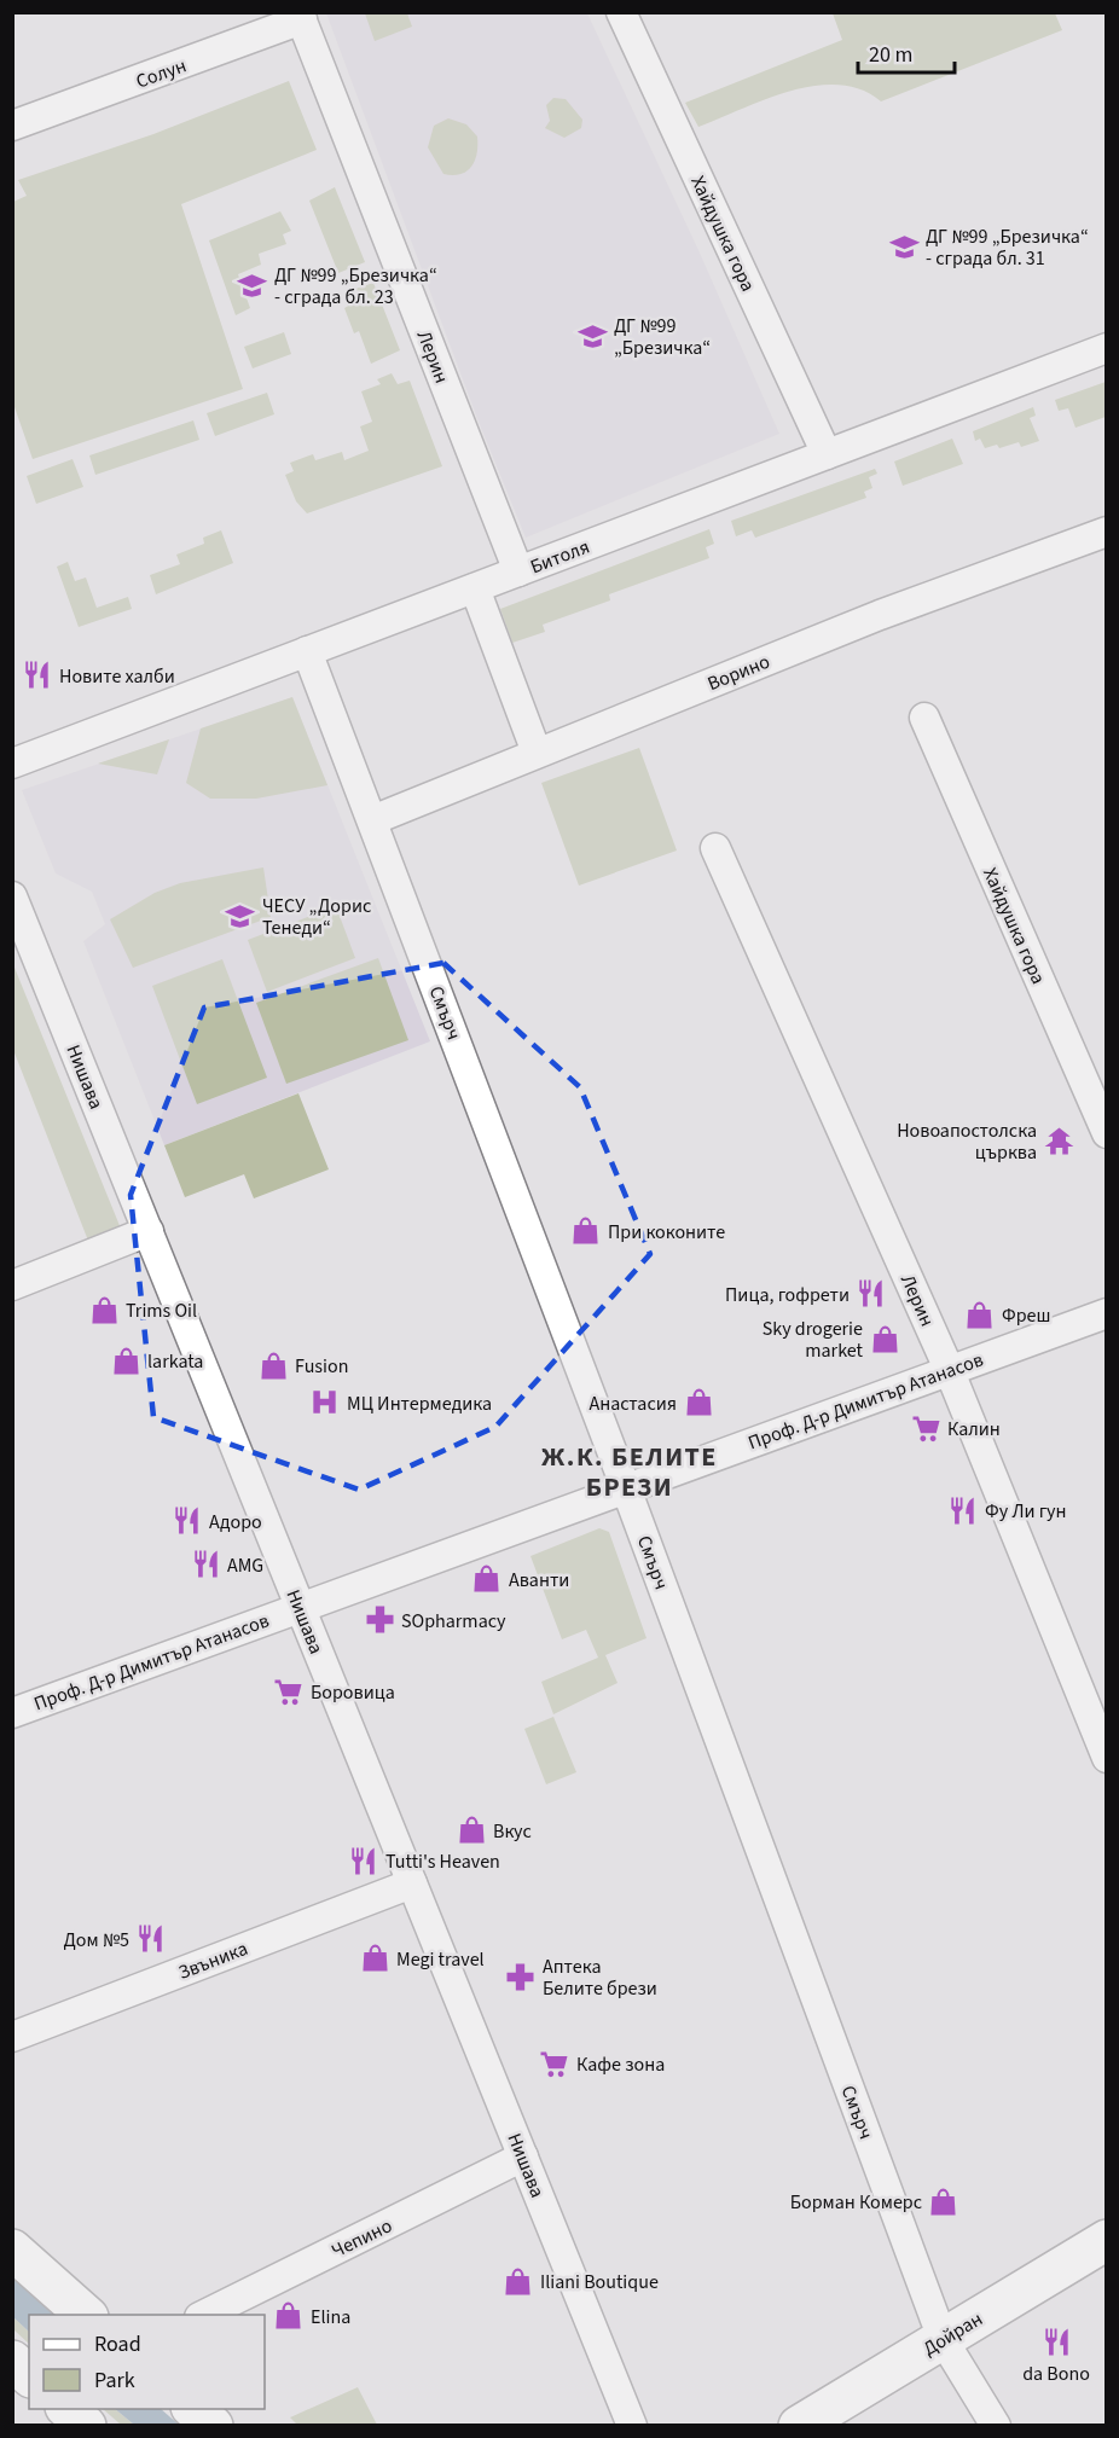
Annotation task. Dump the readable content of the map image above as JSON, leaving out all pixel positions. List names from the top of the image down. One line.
{"streets":{"street":["Солун","Хайдушка гора","Лерин","Битоля","Ворино","Смърч","Нишава","Проф. Д-р Димитър Атанасов","Звъника","Чепино","Дойран"]},"crossings":[["Солун","Лерин"],["Хайдушка гора","Битоля"],["Лерин","Битоля"],["Лерин","Проф. Д-р Димитър Атанасов"],["Битоля","Смърч"],["Ворино","Смърч"],["Смърч","Проф. Д-р Димитър Атанасов"],["Смърч","Дойран"],["Нишава","Проф. Д-р Димитър Атанасов"],["Нишава","Звъника"],["Нишава","Чепино"]],"districts":["Ж.К. БЕЛИТЕ БРЕЗИ"],"places":{"school or university":["ДГ №99 „Брезичка“ - сграда бл. 31","ДГ №99 „Брезичка“ - сграда бл. 23","ДГ №99 „Брезичка“","ЧЕСУ „Дорис Тенеди“"],"restaurant":["Новите халби","Пица, гофрети","Фу Ли гун","Адоро","AMG","Tutti's Heaven","Дом №5","da Bono"],"temple":["Новоапостолска църква"],"shop":["При коконите","Trims Oil","Фреш","Sky drogerie market","larkata","Fusion","Анастасия","Аванти","Вкус","Megi travel","Борман Комерс","Iliani Boutique","Elina"],"hospital":["МЦ Интермедика"],"supermarket":["Калин","Боровица","Кафе зона"],"pharmacy":["SOpharmacy","Аптека Белите брези"]},"legend":["Road","Park"],"scale_bar":"20 m"}
